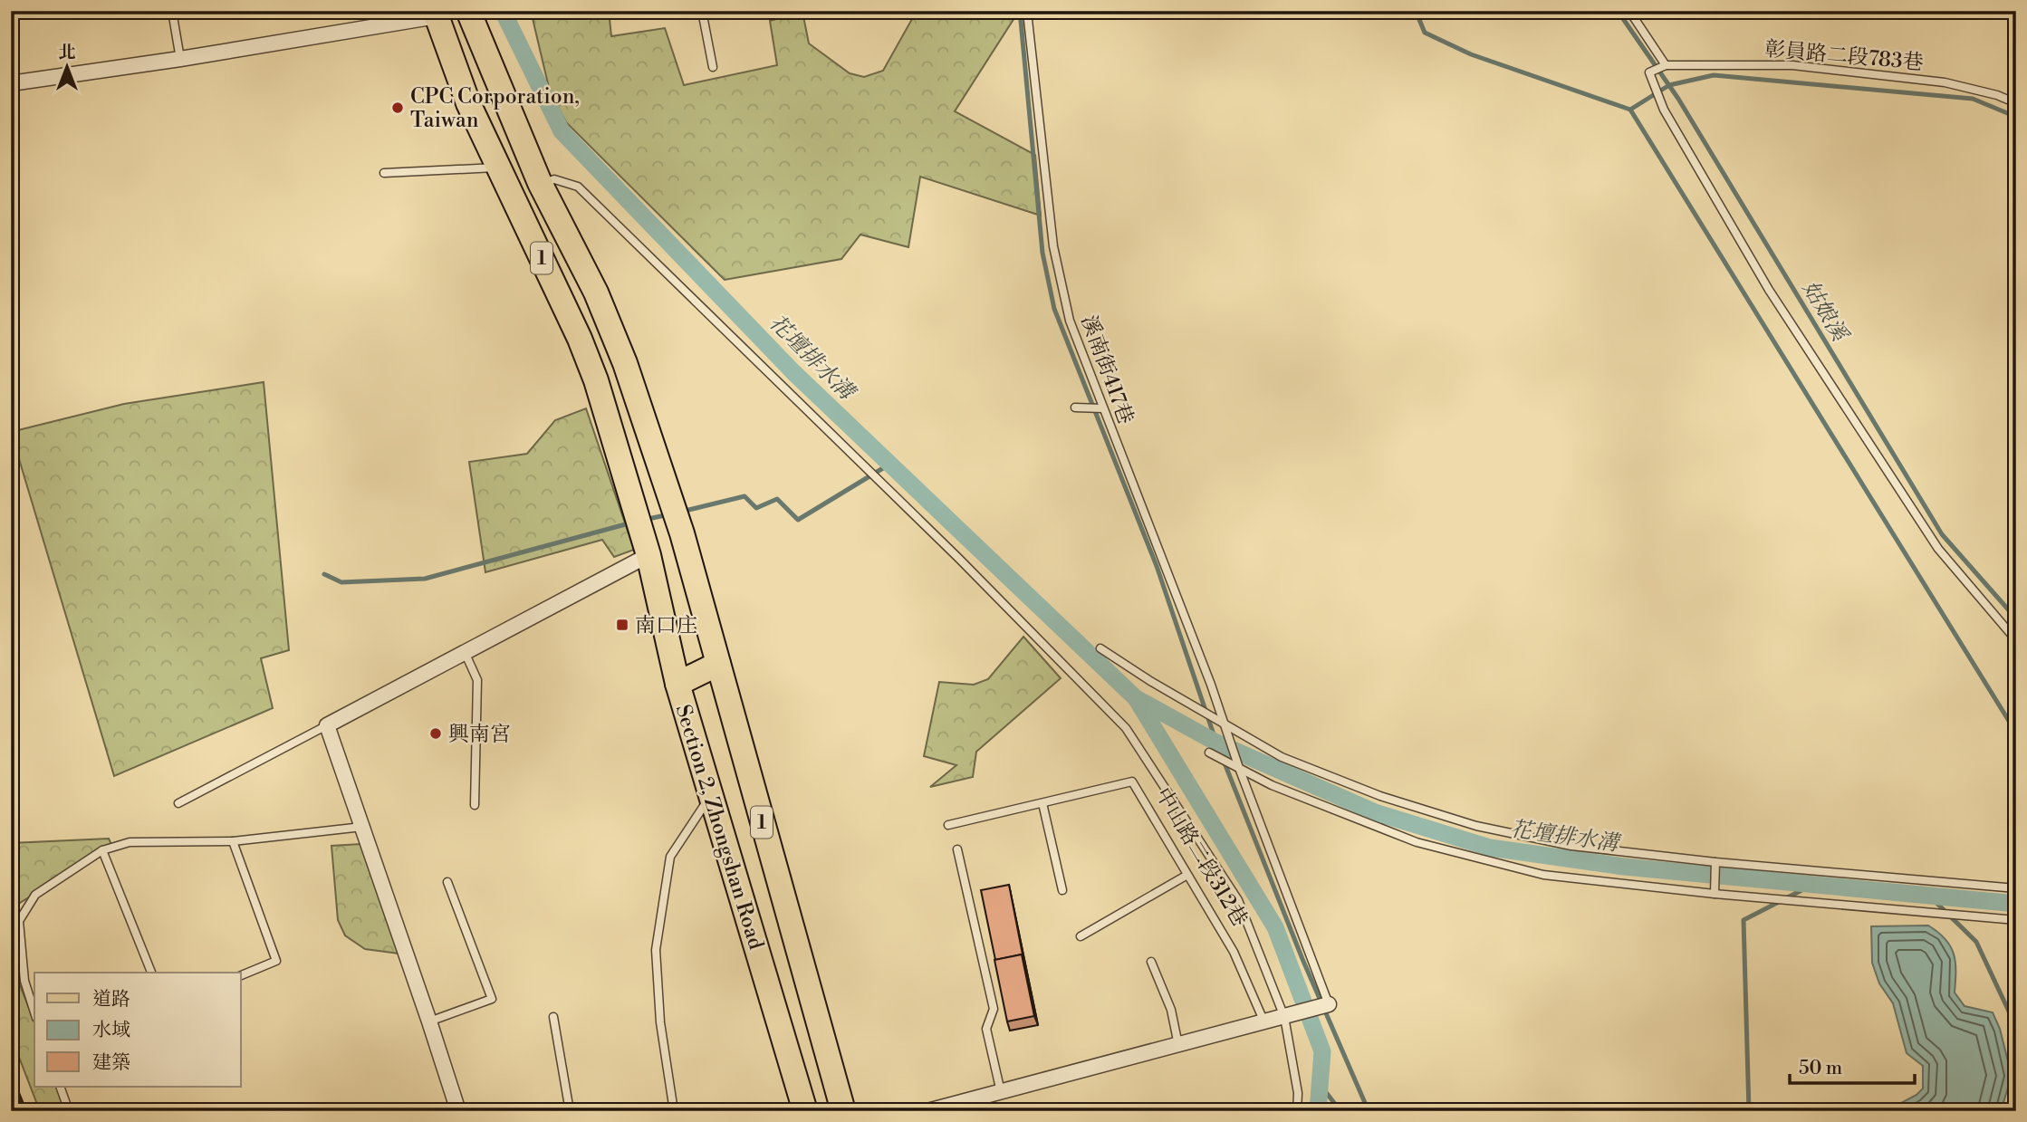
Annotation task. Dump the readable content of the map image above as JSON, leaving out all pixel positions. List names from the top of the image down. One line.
{"streets":{"main road":["1","Section 2, Zhongshan Road"],"lane":["彰員路二段783巷","溪南街417巷","中山路二段312巷"]},"crossings":[["1","Section 2, Zhongshan Road"]],"water":["姑娘溪","花壇排水溝"],"places":{"other":["CPC Corporation, Taiwan","興南宮"],"transit":["南口庄"]},"legend":["道路","水域","建築"],"scale_bar":"50 m","north":"top"}
